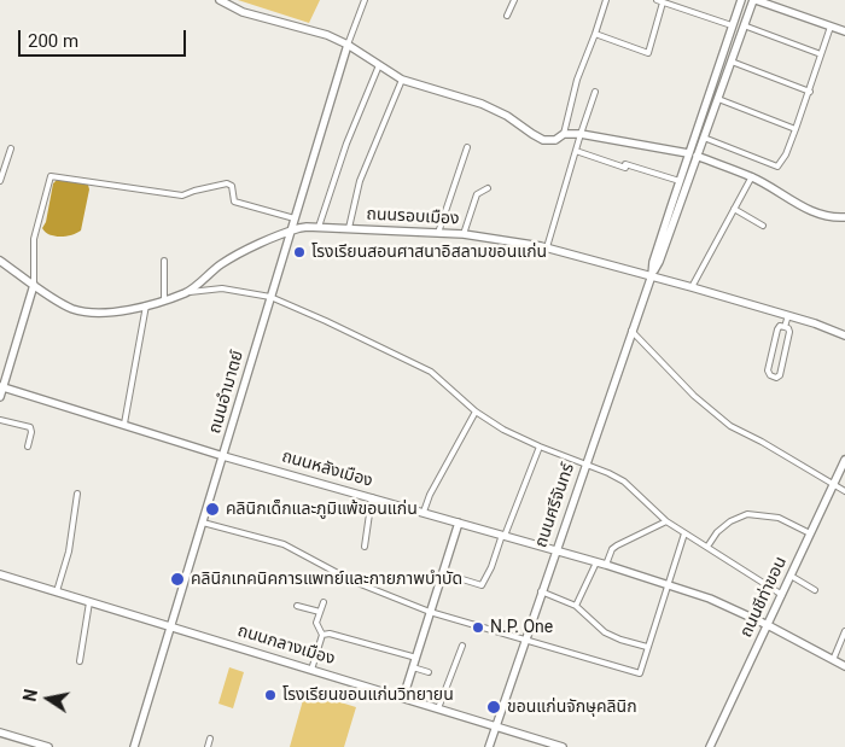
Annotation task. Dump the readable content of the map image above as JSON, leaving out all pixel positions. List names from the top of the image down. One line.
{"streets":{"street":["ถนนรอบเมือง","ถนนอำมาตย์","ถนนหลังเมือง","ถนนศรีจันทร์","ถนนชีท่าขอน","ถนนกลางเมือง"]},"crossings":[["ถนนรอบเมือง","ถนนอำมาตย์"],["ถนนรอบเมือง","ถนนศรีจันทร์"],["ถนนอำมาตย์","ถนนหลังเมือง"],["ถนนอำมาตย์","ถนนกลางเมือง"],["ถนนหลังเมือง","ถนนศรีจันทร์"],["ถนนหลังเมือง","ถนนชีท่าขอน"],["ถนนศรีจันทร์","ถนนกลางเมือง"]],"places":["โรงเรียนสอนศาสนาอิสลามขอนแก่น","คลินิกเด็กและภูมิแพ้ขอนแก่น","คลินิกเทคนิคการแพทย์และกายภาพบำบัด","N.P. One","โรงเรียนขอนแก่นวิทยายน","ขอนแก่นจักษุคลินิก"],"scale_bar":"200 m","north":"left"}
